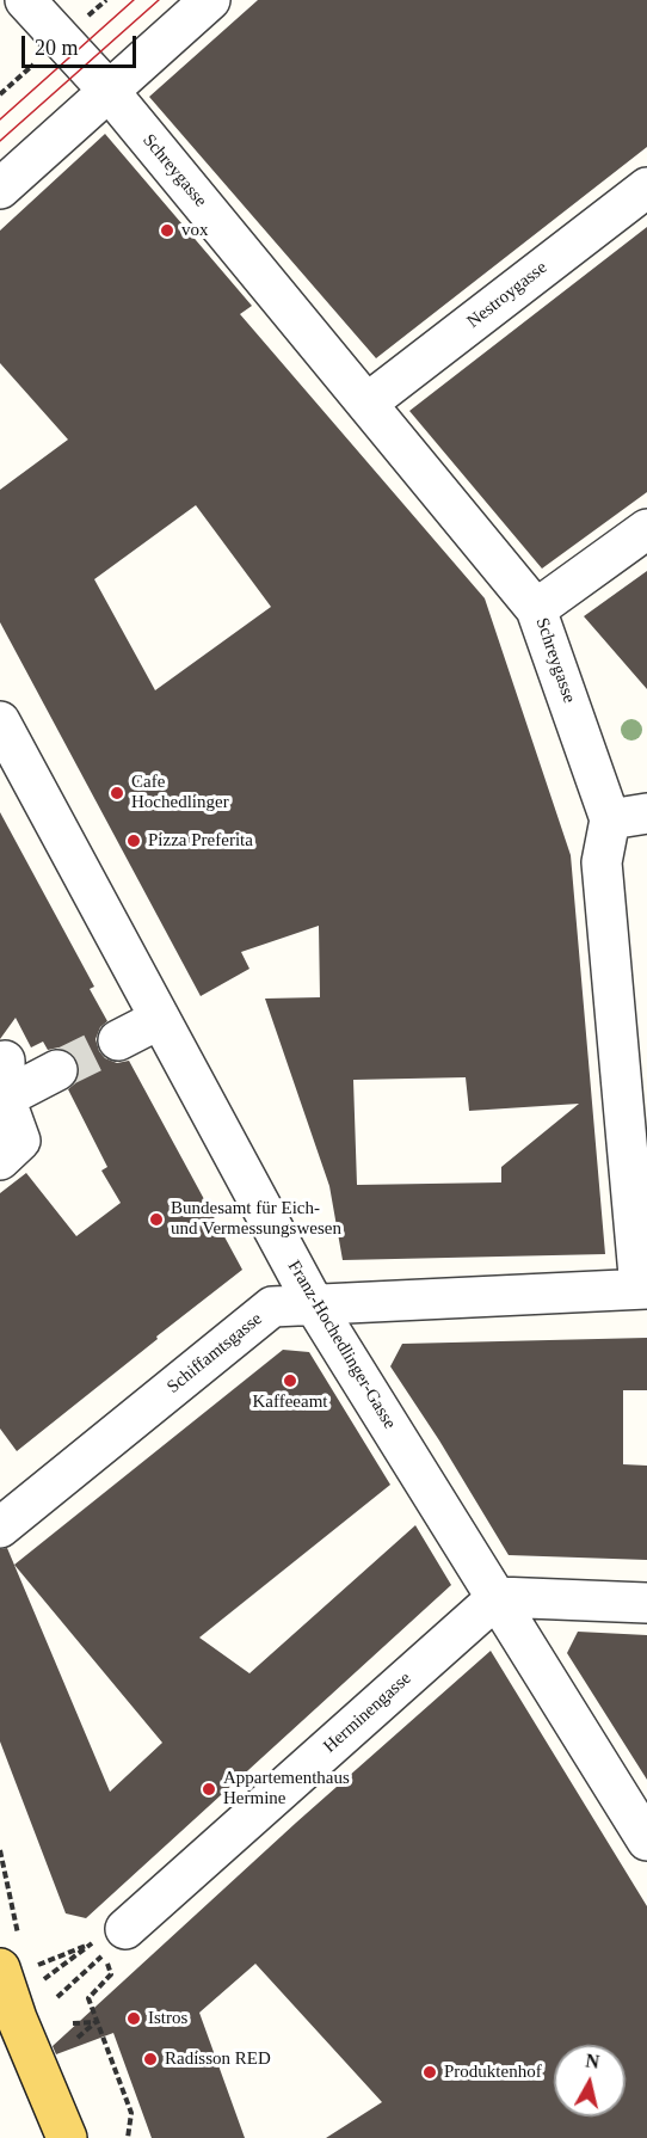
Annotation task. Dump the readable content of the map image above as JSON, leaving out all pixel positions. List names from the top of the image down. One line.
{"streets":{"street":["Schreygasse","Nestroygasse","Franz-Hochedlinger-Gasse","Schiffamtsgasse","Herminengasse"]},"crossings":[["Schreygasse","Nestroygasse"],["Schreygasse","Schiffamtsgasse"],["Franz-Hochedlinger-Gasse","Schiffamtsgasse"],["Franz-Hochedlinger-Gasse","Herminengasse"]],"places":["vox","Cafe Hochedlinger","Pizza Preferita","Bundesamt für Eich- und Vermessungswesen","Kaffeeamt","Appartementhaus Hermine","Istros","Radisson RED","Produktenhof"],"scale_bar":"20 m","north":"top"}
